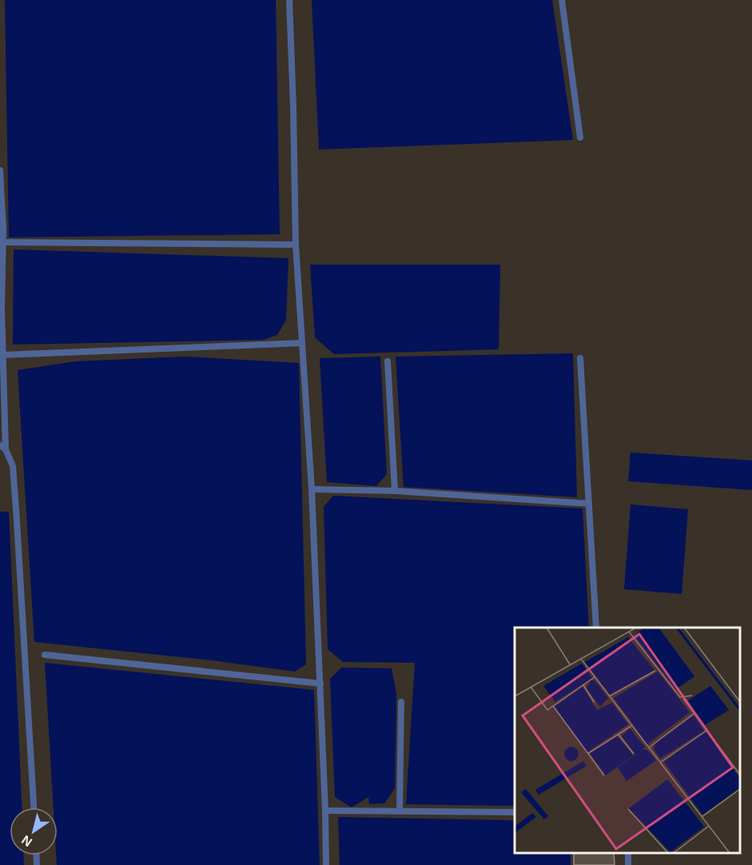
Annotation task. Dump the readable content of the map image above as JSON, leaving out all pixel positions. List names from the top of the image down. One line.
{"north":"bottom left"}
